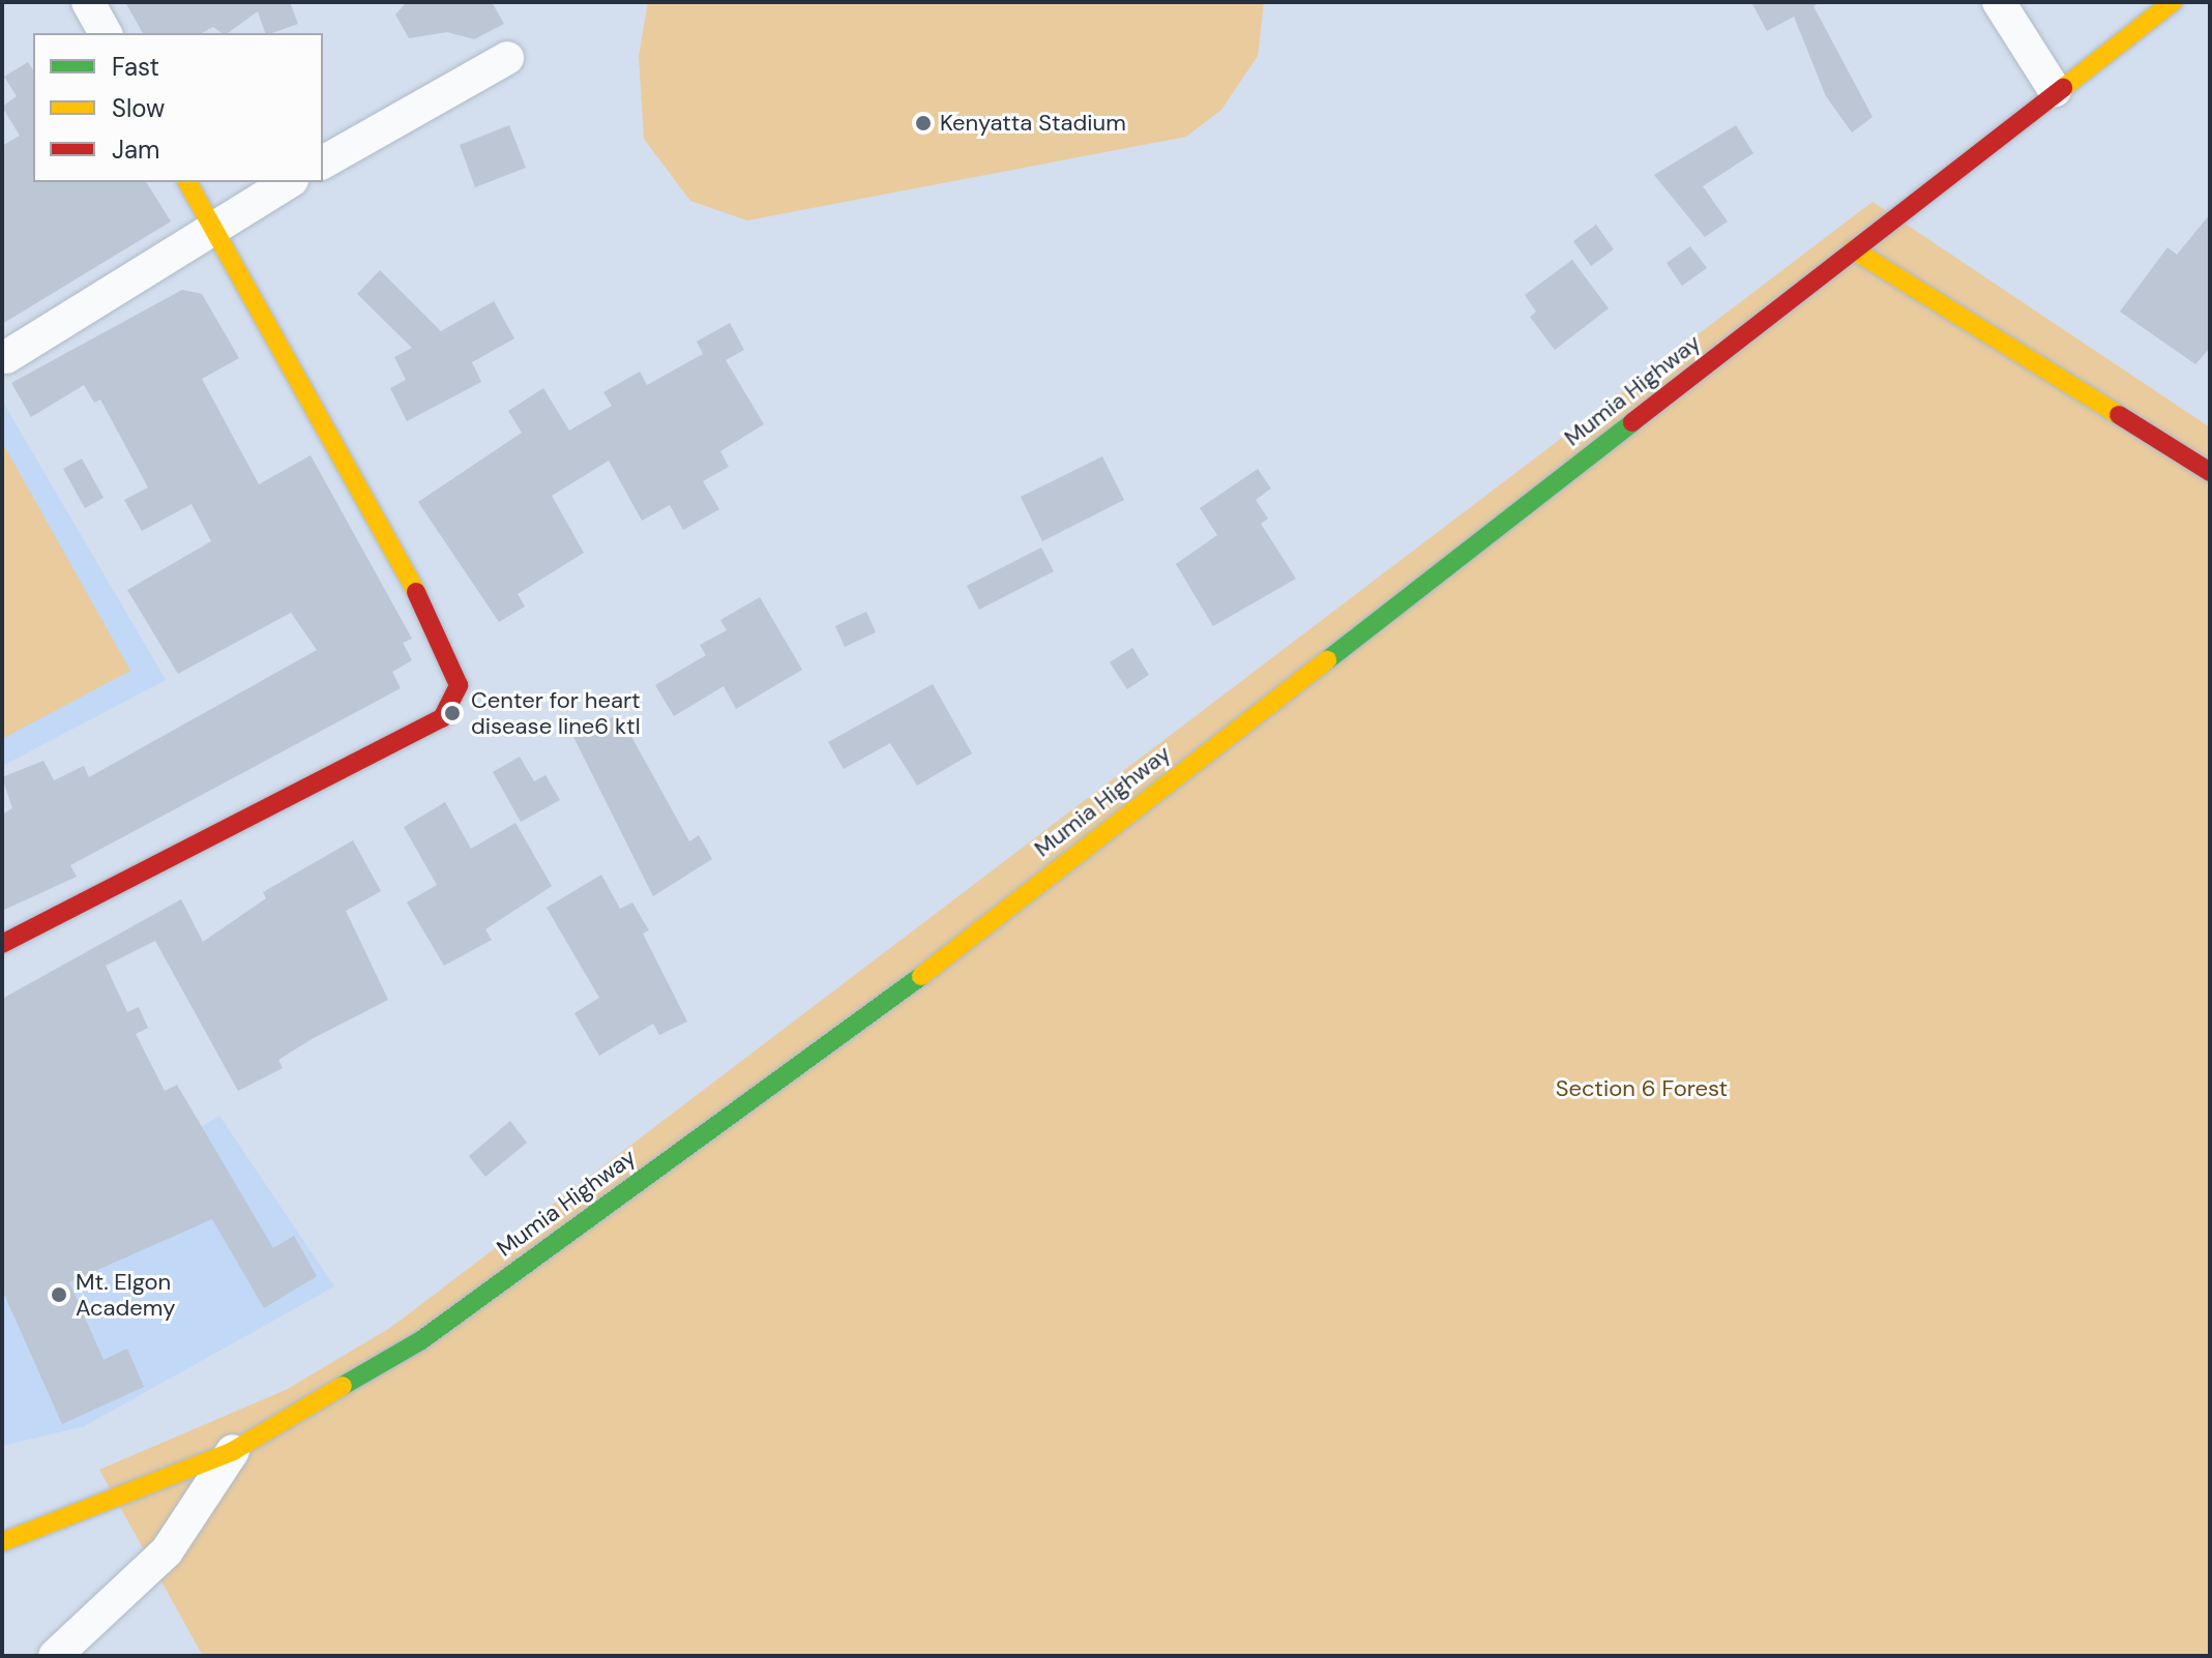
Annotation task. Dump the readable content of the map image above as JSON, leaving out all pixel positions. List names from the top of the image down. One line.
{"streets":{"main road":["Mumia Highway"]},"parks":["Section 6 Forest"],"places":["Kenyatta Stadium","Center for heart disease line6 ktl","Mt. Elgon Academy"],"legend":["Fast","Slow","Jam"]}
